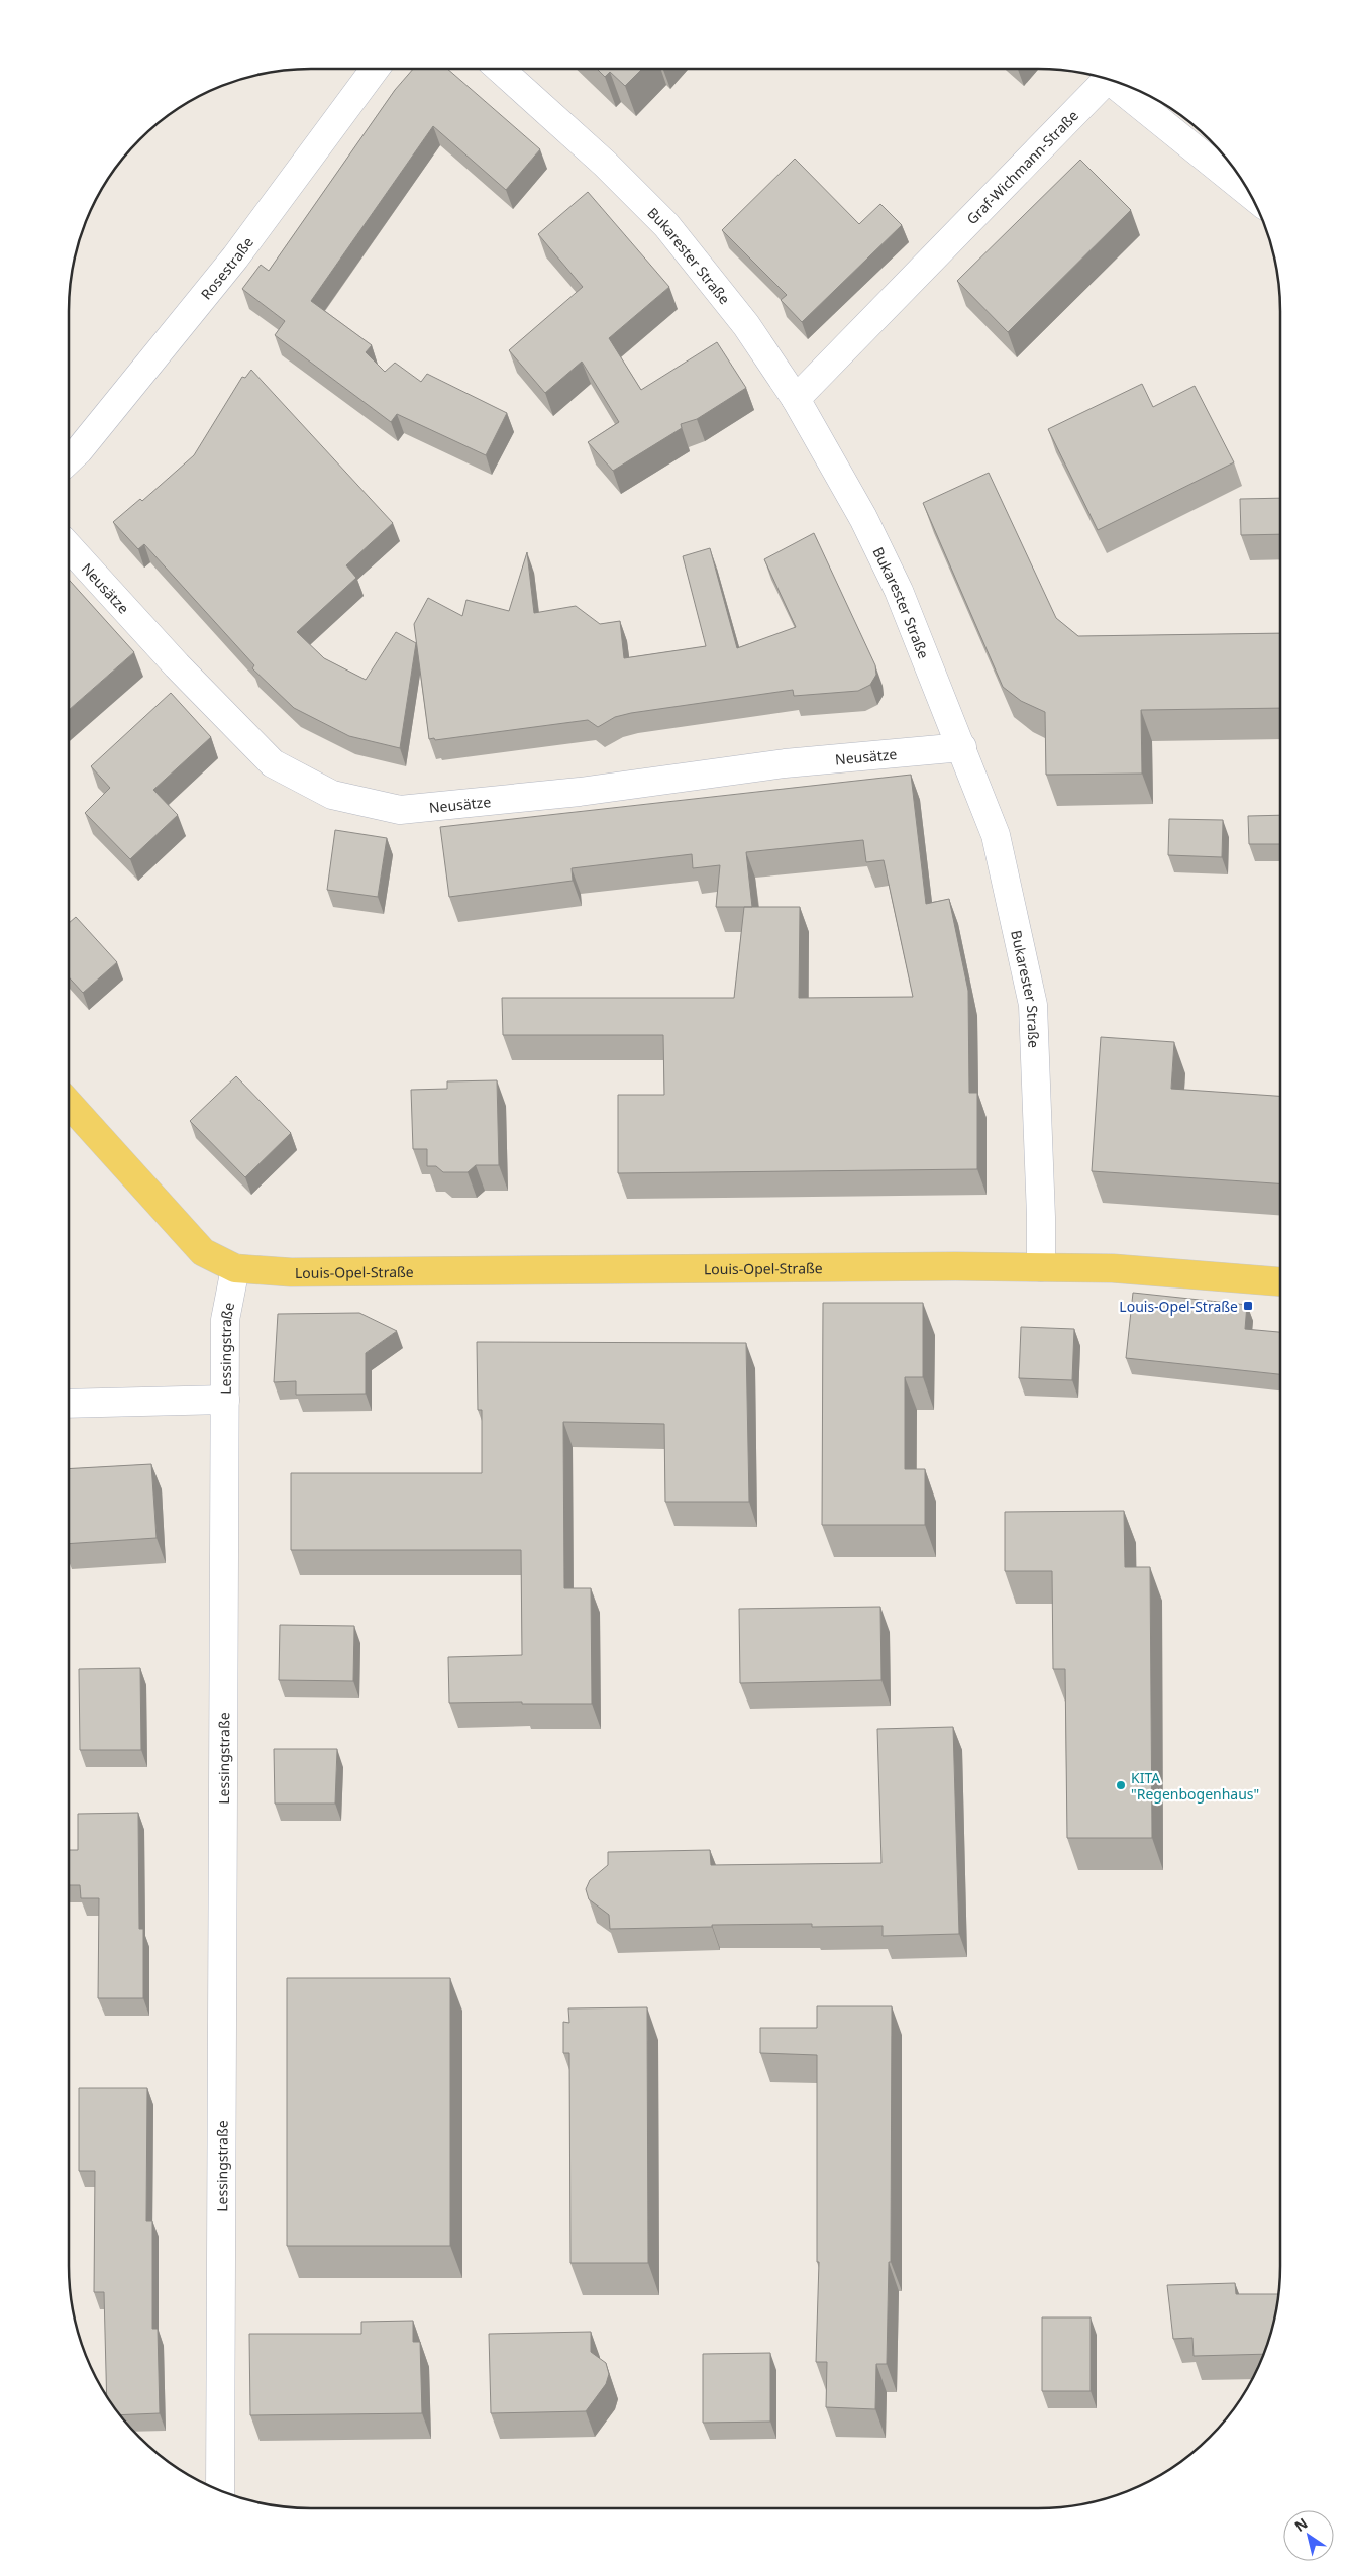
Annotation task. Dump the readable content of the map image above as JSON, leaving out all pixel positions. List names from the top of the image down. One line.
{"streets":{"main road":["Louis-Opel-Straße"],"street":["Graf-Wichmann-Straße","Bukarester Straße","Rosestraße","Neusätze","Lessingstraße"]},"crossings":[["Graf-Wichmann-Straße","Bukarester Straße"],["Bukarester Straße","Neusätze"],["Bukarester Straße","Louis-Opel-Straße"],["Louis-Opel-Straße","Lessingstraße"]],"places":{"transit":["Louis-Opel-Straße"],"other":["KITA \"Regenbogenhaus\""]},"north":"top left"}
